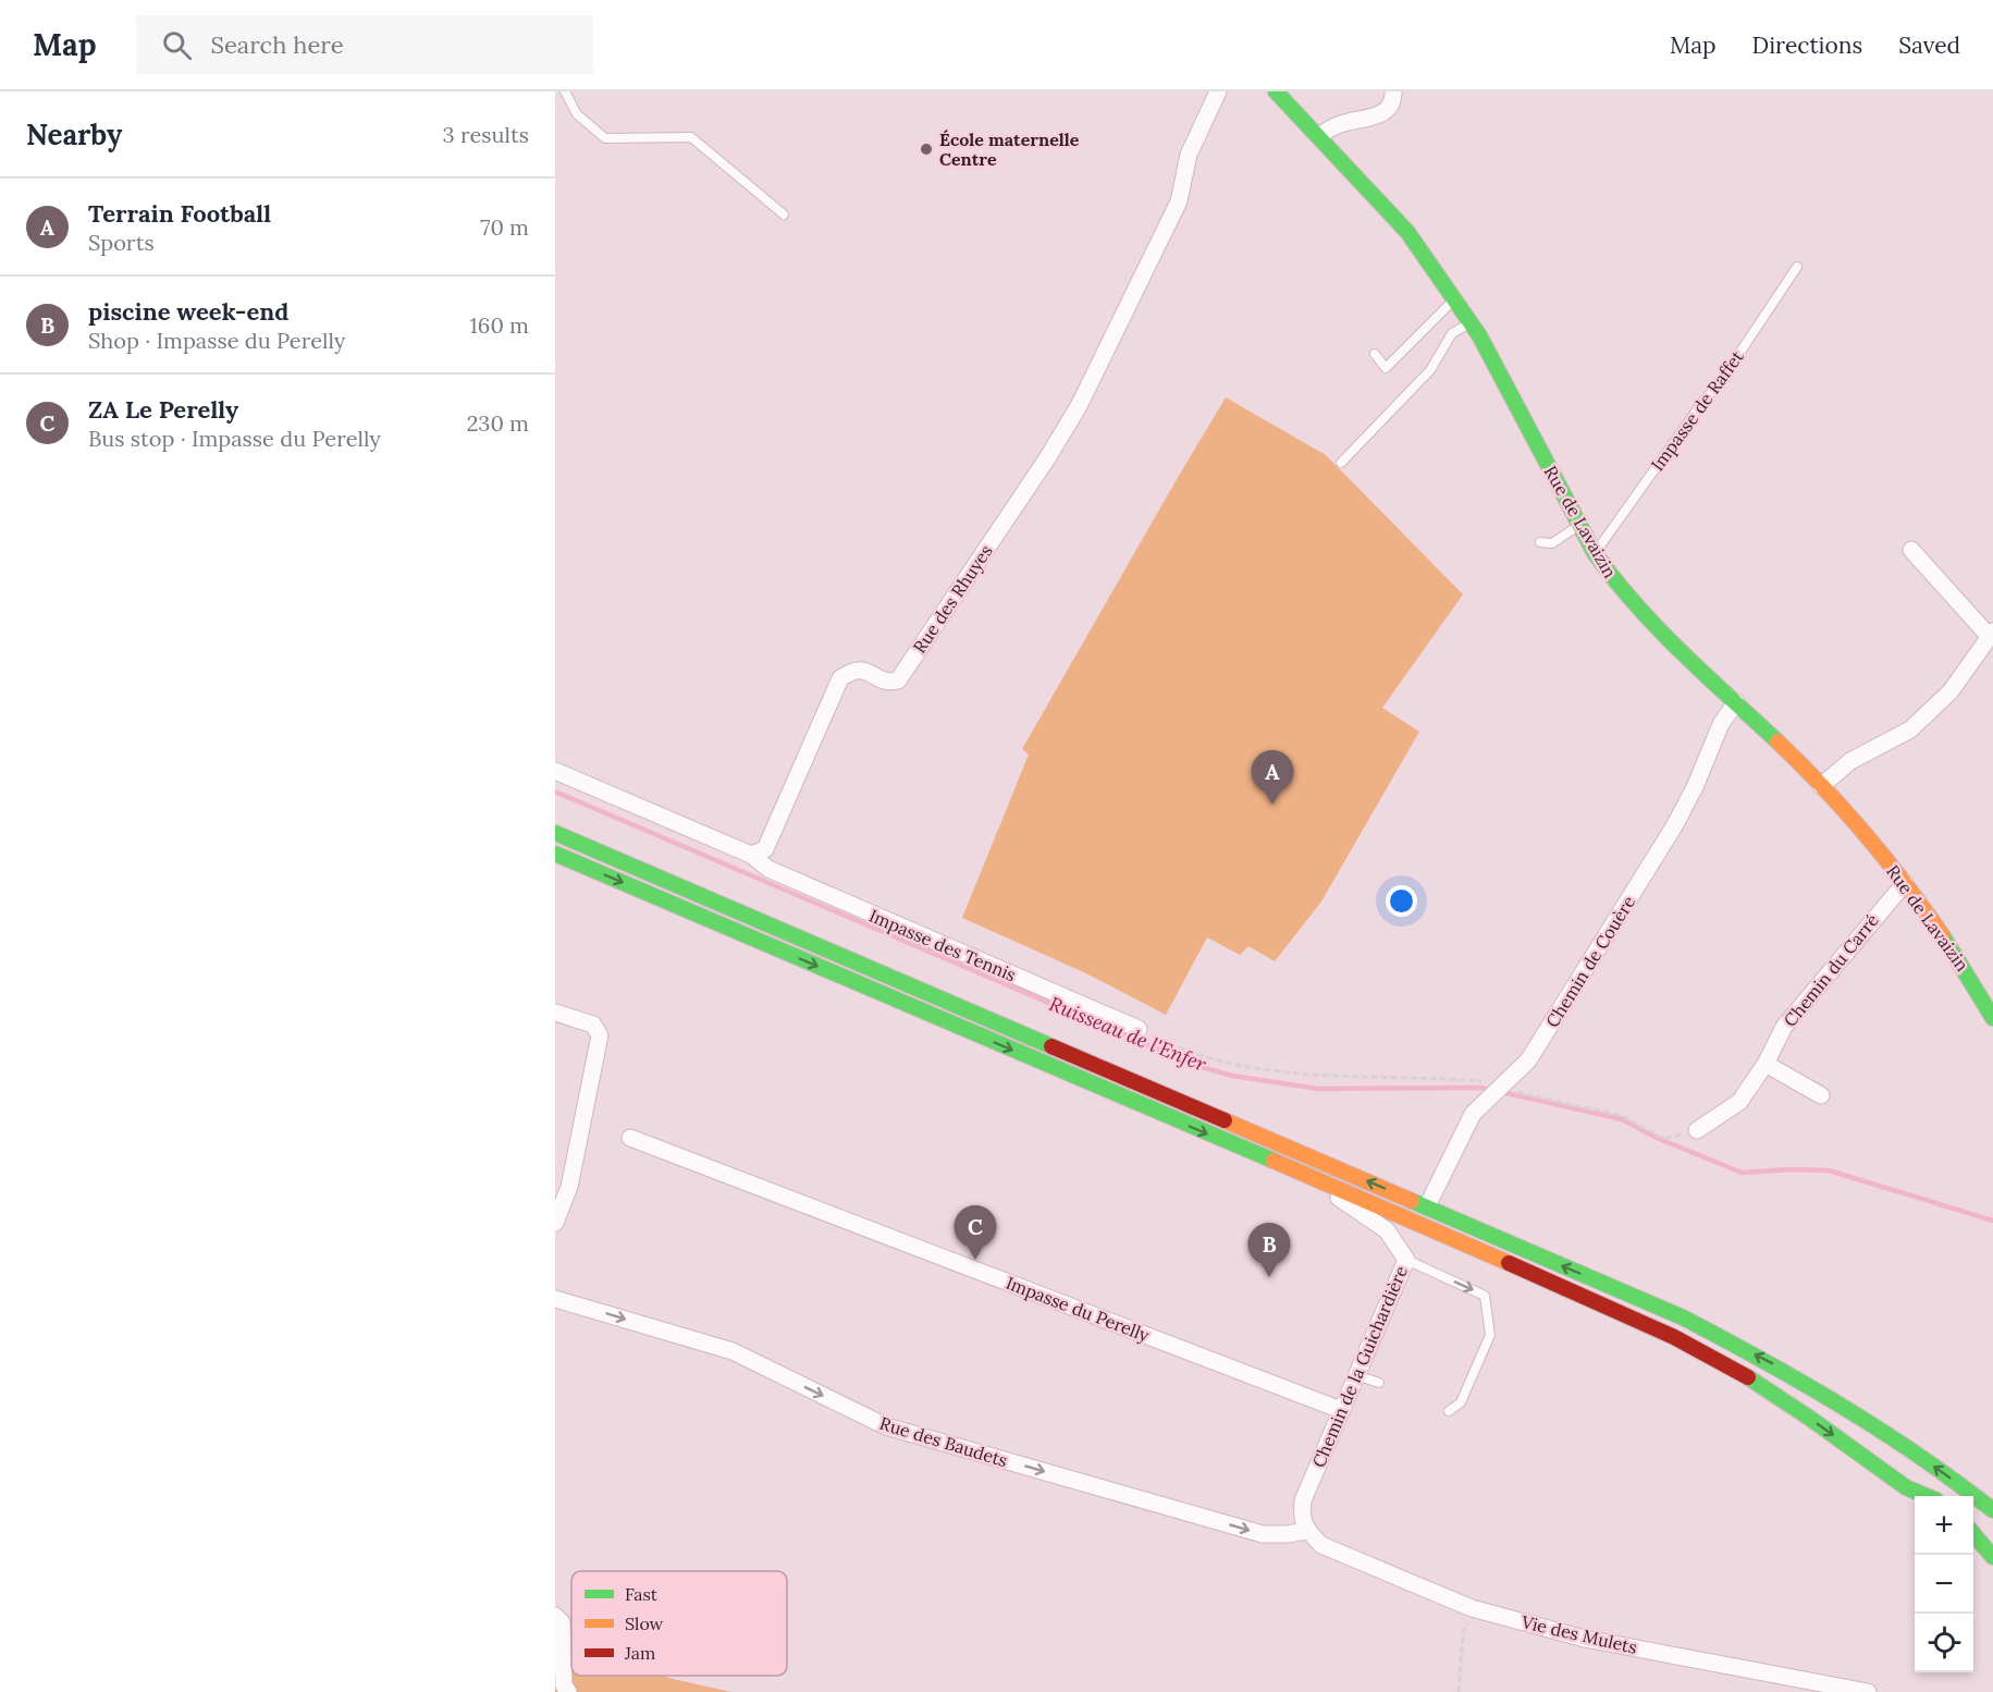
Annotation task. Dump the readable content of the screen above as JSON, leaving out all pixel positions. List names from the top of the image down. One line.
{"streets":{"main road":["Rue de Lavaizin"],"street":["Rue des Rhuyes","Impasse des Tennis","Chemin de Couère","Chemin du Carré","Impasse du Perelly","Chemin de la Guichardière","Rue des Baudets","Vie des Mulets"],"lane":["Impasse de Raffet"]},"crossings":[["Impasse de Raffet","Rue de Lavaizin"],["Rue de Lavaizin","Chemin de Couère"],["Rue de Lavaizin","Chemin du Carré"],["Rue des Rhuyes","Impasse des Tennis"],["Impasse du Perelly","Chemin de la Guichardière"],["Chemin de la Guichardière","Rue des Baudets"],["Chemin de la Guichardière","Vie des Mulets"],["Rue des Baudets","Vie des Mulets"]],"one_way":["Rue des Baudets"],"water":["Ruisseau de l'Enfer"],"places":["École maternelle Centre"],"legend":["Fast","Slow","Jam"],"page":{"header":"Map","search":"Search here","nav":["Map","Directions","Saved"],"heading":["Nearby","3 results"],"list":[{"mark":"A","name":"Terrain Football","note":"Sports","value":"70 m"},{"mark":"B","name":"piscine week-end","note":"Shop · Impasse du Perelly","value":"160 m"},{"mark":"C","name":"ZA Le Perelly","note":"Bus stop · Impasse du Perelly","value":"230 m"}],"pins":["A","C","B"],"map_buttons":["+","−"]}}
